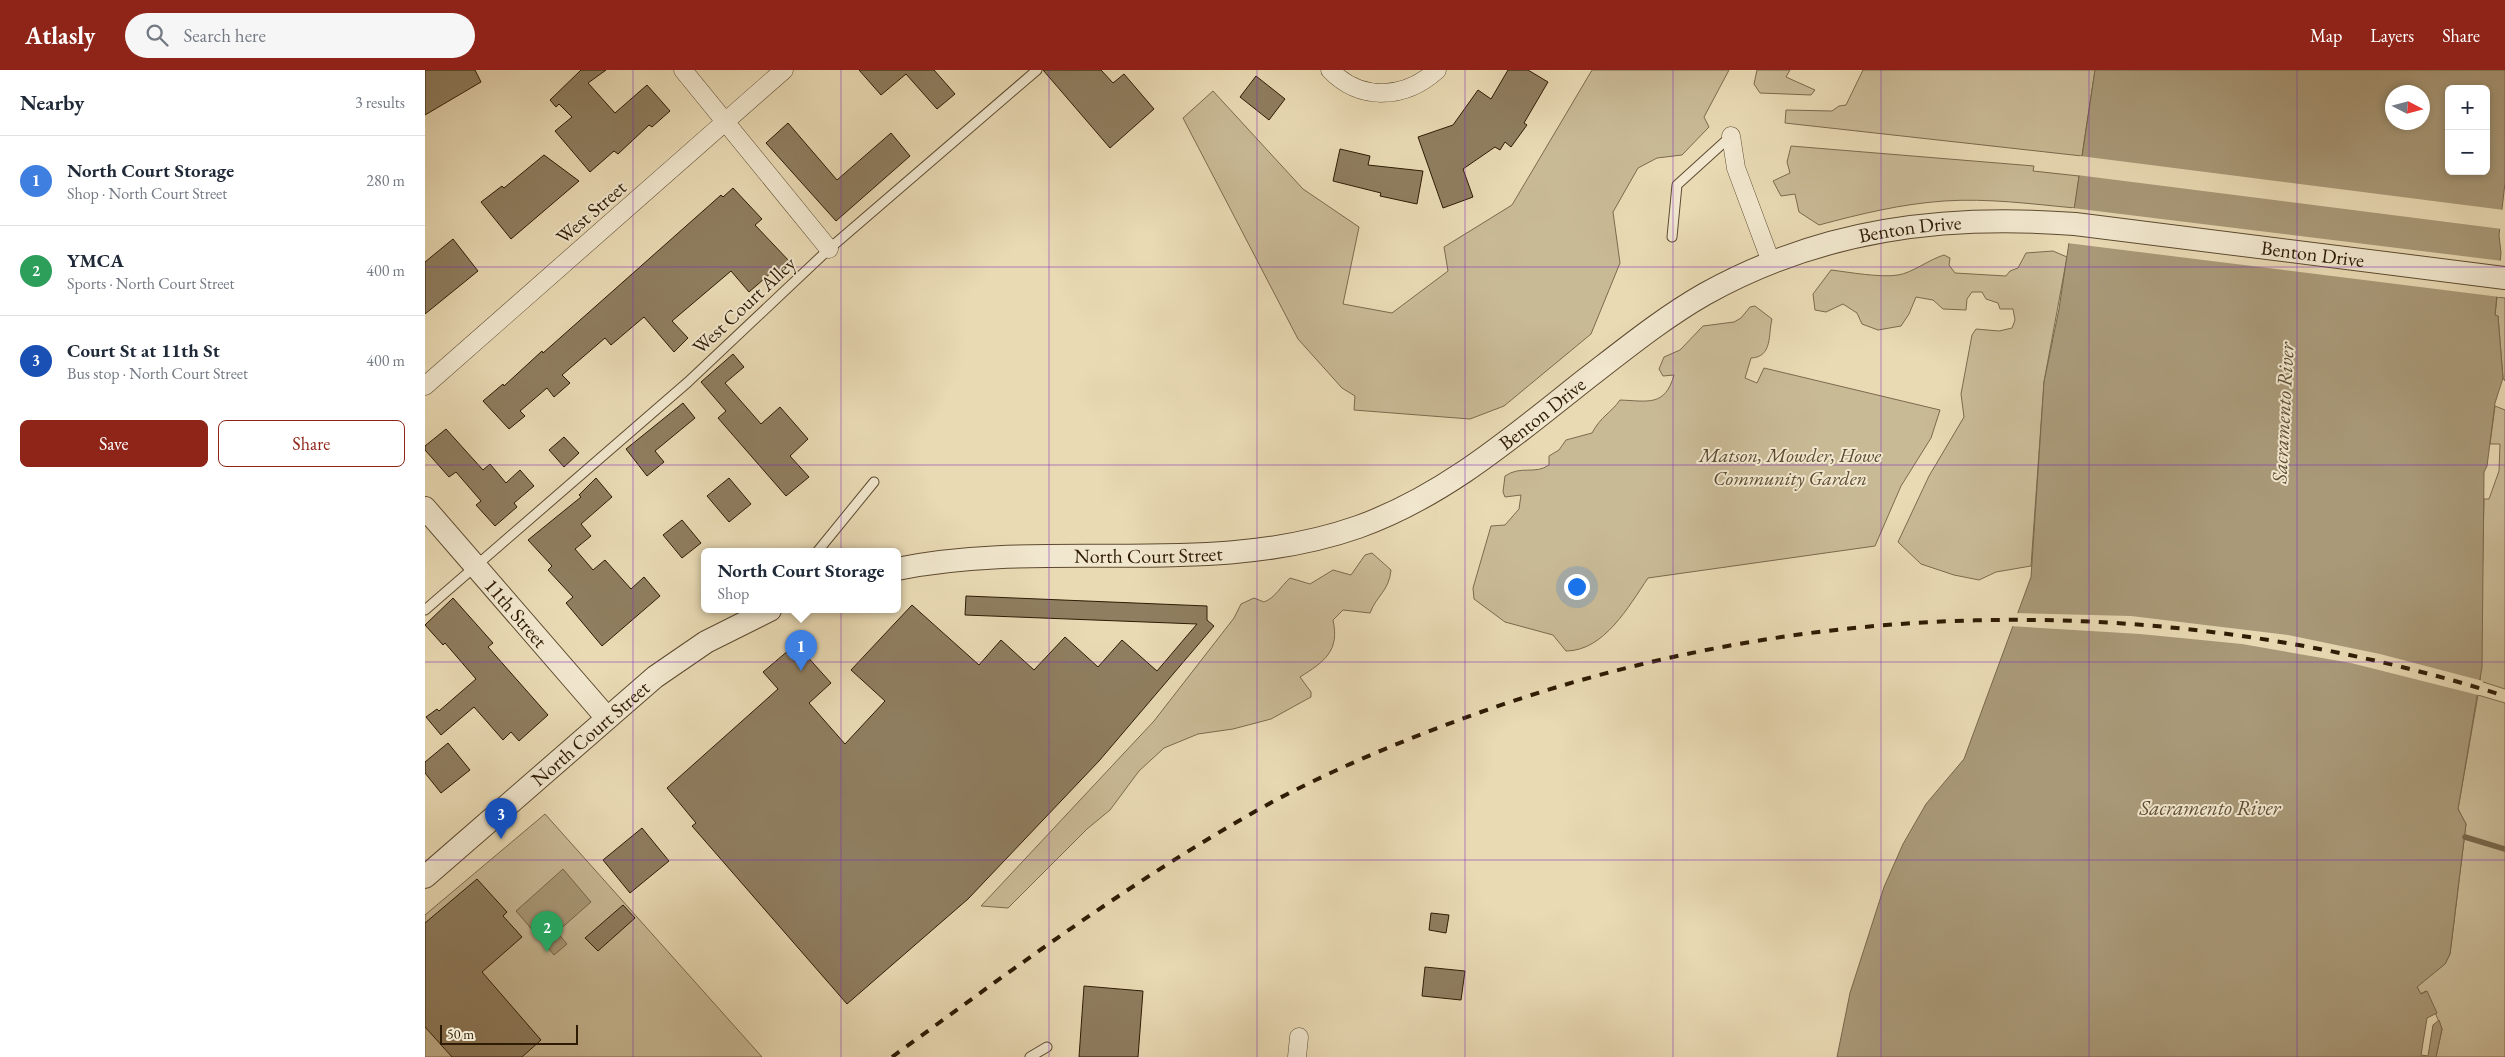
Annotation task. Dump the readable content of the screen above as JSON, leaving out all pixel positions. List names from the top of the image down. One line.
{"streets":{"street":["West Street","Benton Drive","North Court Street","11th Street"],"lane":["West Court Alley"]},"crossings":[["Benton Drive","North Court Street"],["West Court Alley","11th Street"],["North Court Street","11th Street"]],"water":["Sacramento River"],"parks":["Matson, Mowder, Howe Community Garden"],"scale_bar":"50 m","north":"right","page":{"header":"Atlasly","search":"Search here","nav":["Map","Layers","Share"],"heading":["Nearby","3 results"],"map_buttons":["+","−"],"list":[{"mark":"1","name":"North Court Storage","note":"Shop · North Court Street","value":"280 m"},{"mark":"2","name":"YMCA","note":"Sports · North Court Street","value":"400 m"},{"mark":"3","name":"Court St at 11th St","note":"Bus stop · North Court Street","value":"400 m"}],"buttons":["Save","Share"],"popup":["North Court Storage","Shop"],"pins":["1","3","2"],"scale":"50 m"}}
